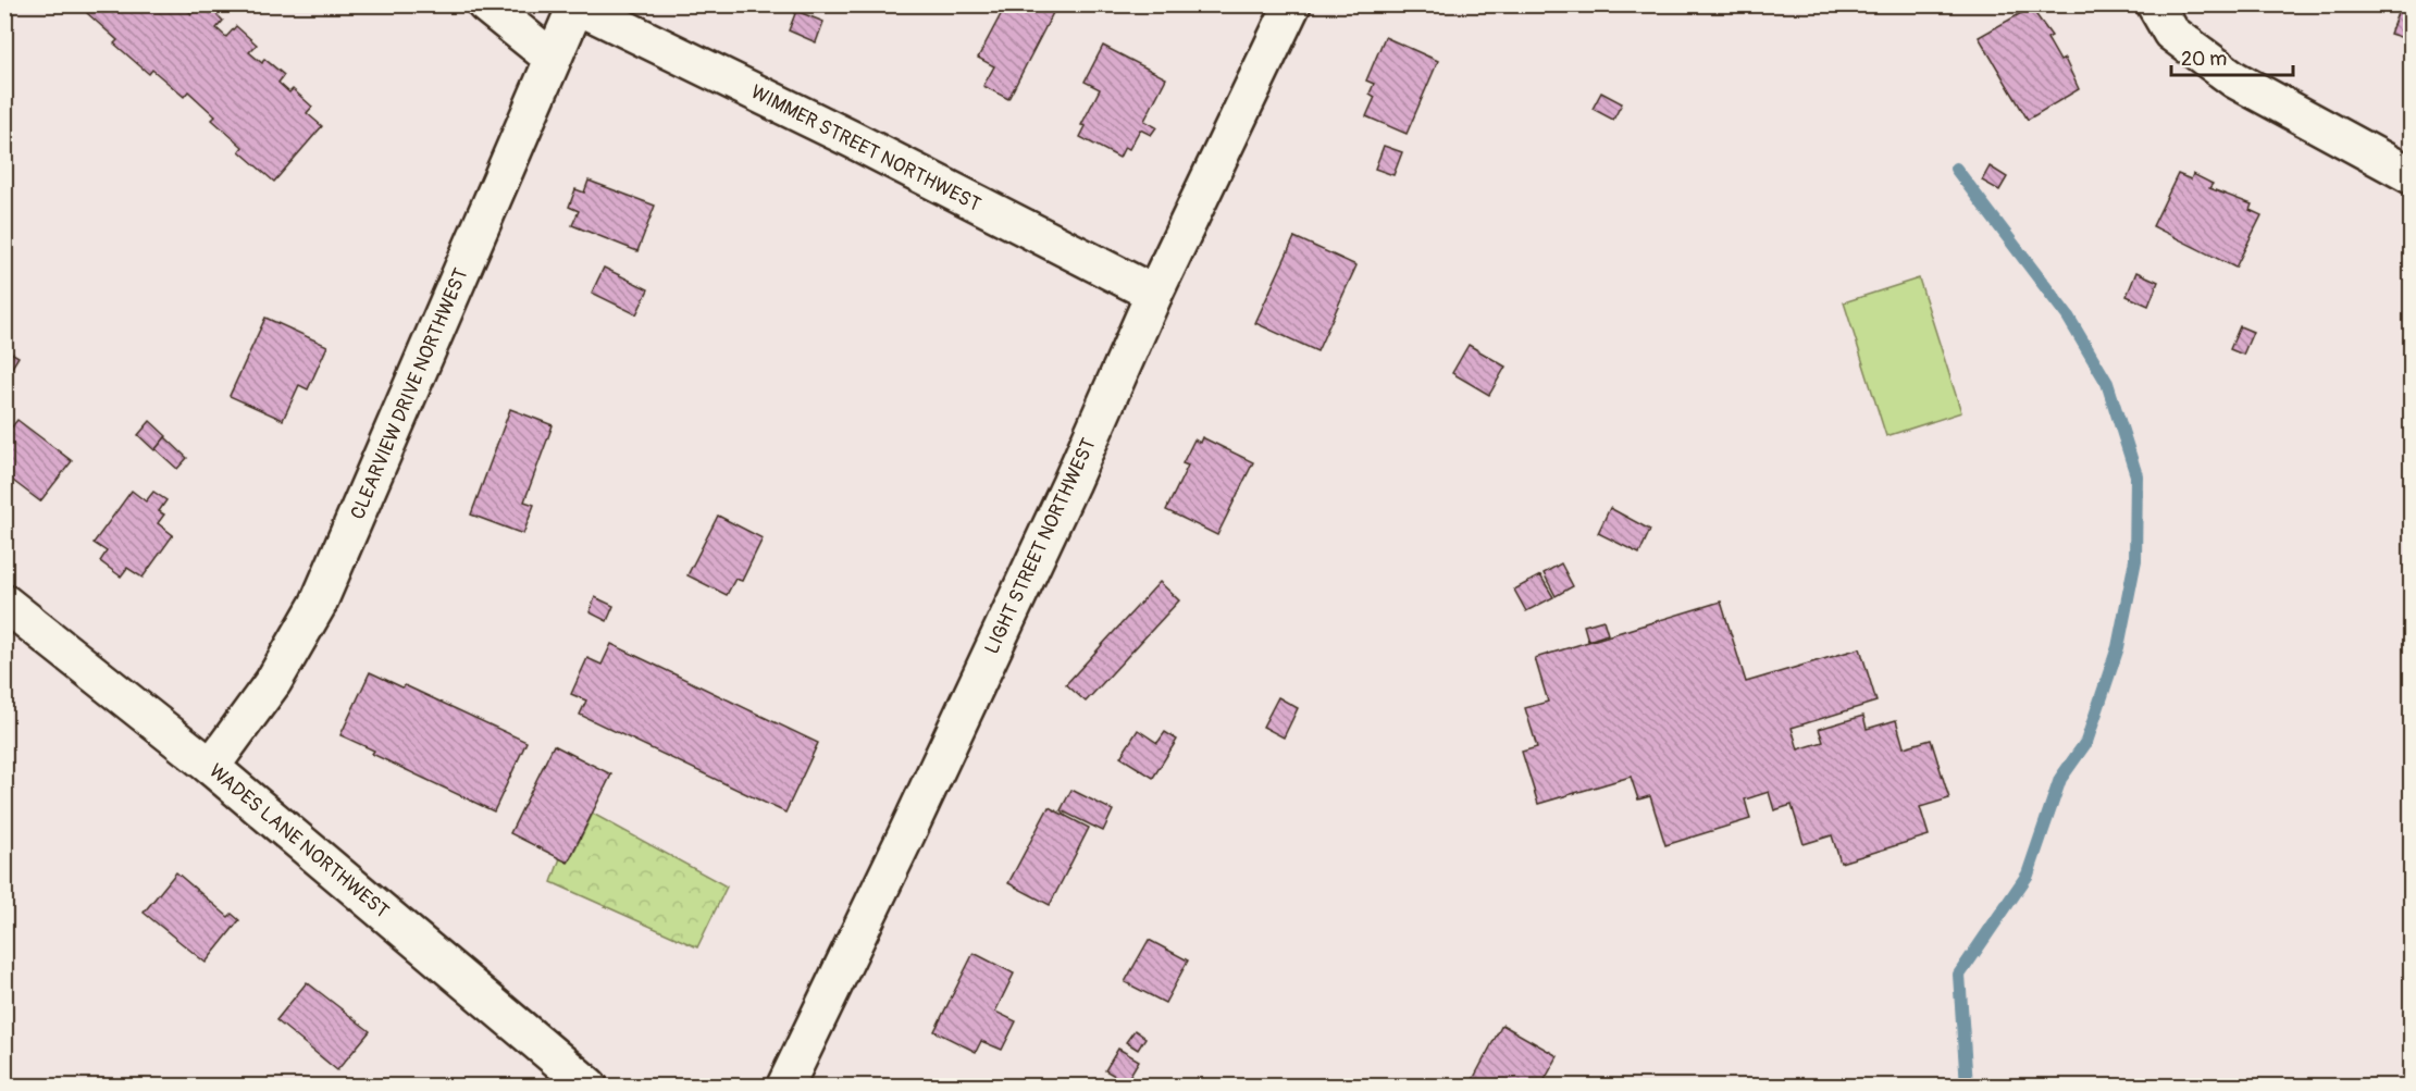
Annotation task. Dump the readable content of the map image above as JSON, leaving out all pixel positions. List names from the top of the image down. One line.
{"streets":{"street":["WIMMER STREET NORTHWEST","CLEARVIEW DRIVE NORTHWEST","LIGHT STREET NORTHWEST","WADES LANE NORTHWEST"]},"crossings":[["WIMMER STREET NORTHWEST","CLEARVIEW DRIVE NORTHWEST"],["WIMMER STREET NORTHWEST","LIGHT STREET NORTHWEST"],["CLEARVIEW DRIVE NORTHWEST","WADES LANE NORTHWEST"]],"scale_bar":"20 m"}
